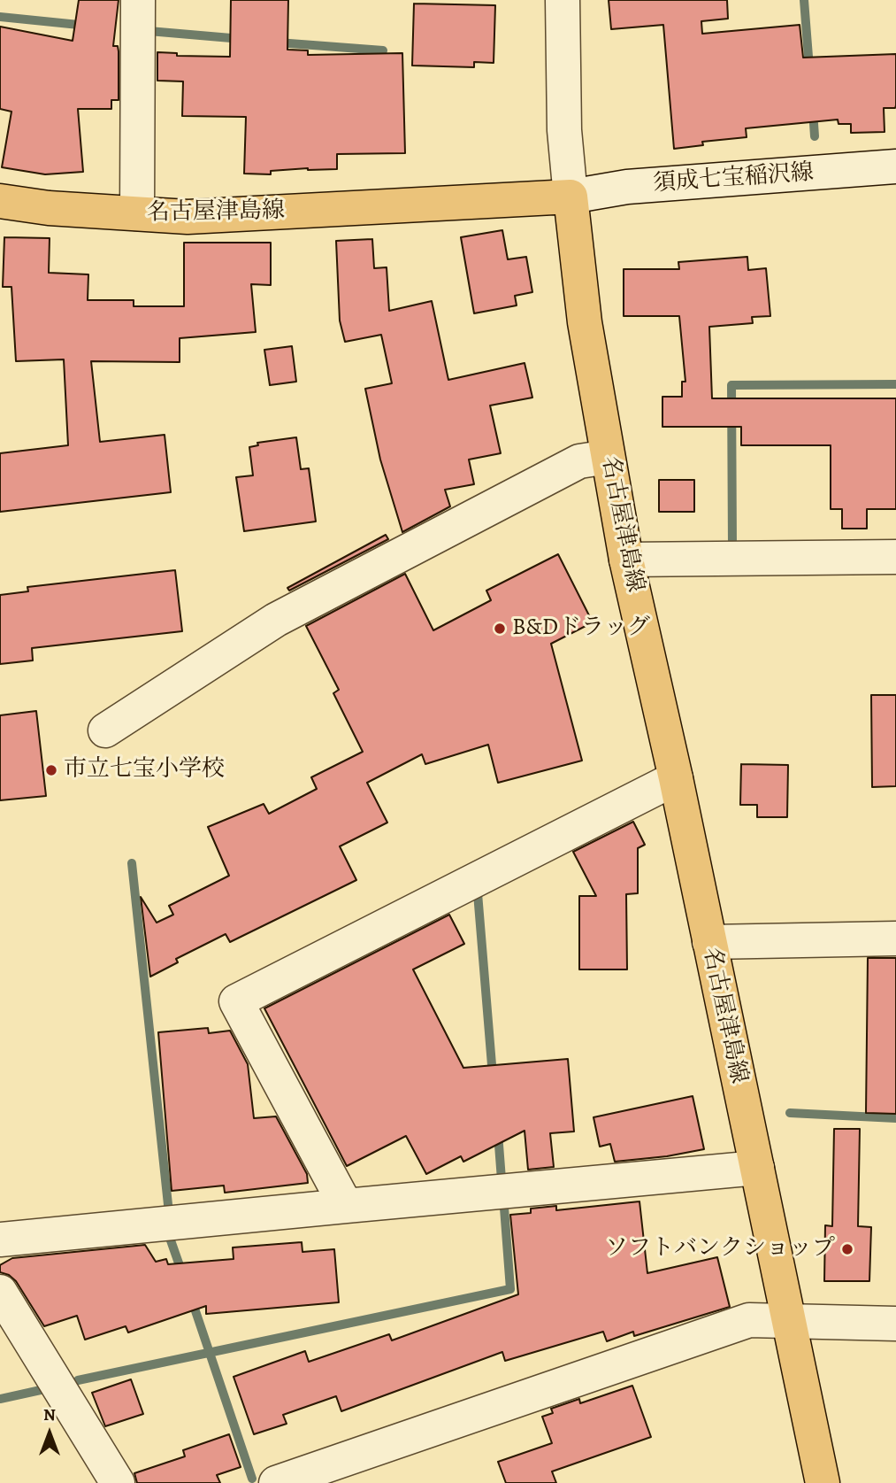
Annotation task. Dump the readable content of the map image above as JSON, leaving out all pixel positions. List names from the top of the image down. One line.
{"streets":{"main road":["名古屋津島線"],"street":["須成七宝稲沢線"]},"crossings":[["須成七宝稲沢線","名古屋津島線"]],"places":["B&Dドラッグ","市立七宝小学校","ソフトバンクショップ"],"north":"top"}
